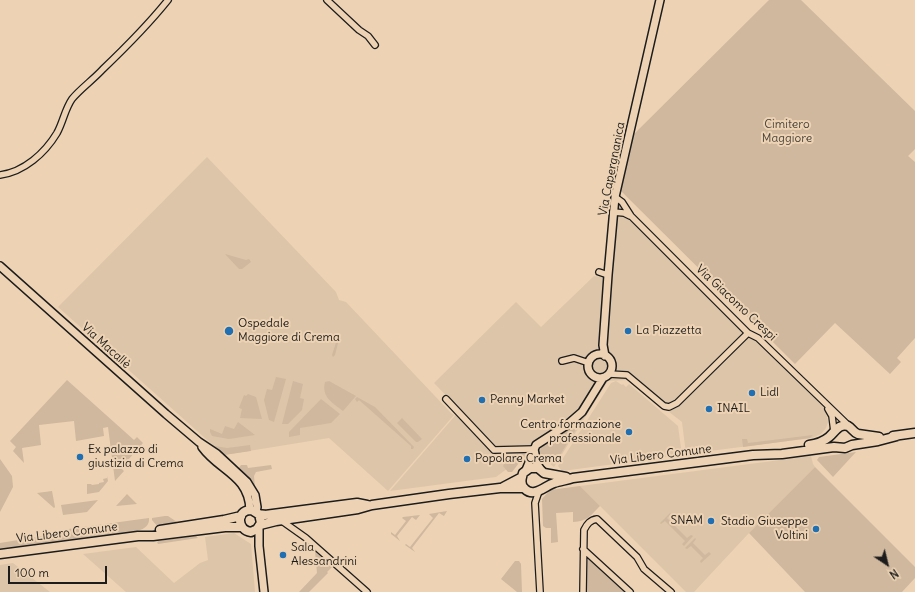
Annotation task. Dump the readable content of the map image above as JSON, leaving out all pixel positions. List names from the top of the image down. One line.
{"streets":{"main road":["Via Libero Comune"],"street":["Via Capergnanica","Via Giacomo Crespi","Via Macallè"]},"crossings":[["Via Capergnanica","Via Giacomo Crespi"],["Via Capergnanica","Via Libero Comune"],["Via Giacomo Crespi","Via Libero Comune"],["Via Macallè","Via Libero Comune"]],"parks":["Cimitero Maggiore"],"places":["Ospedale Maggiore di Crema","La Piazzetta","Lidl","Penny Market","INAIL","Centro formazione professionale","Ex palazzo di giustizia di Crema","Popolare Crema","SNAM","Stadio Giuseppe Voltini","Sala Alessandrini"],"scale_bar":"100 m","north":"bottom right"}
